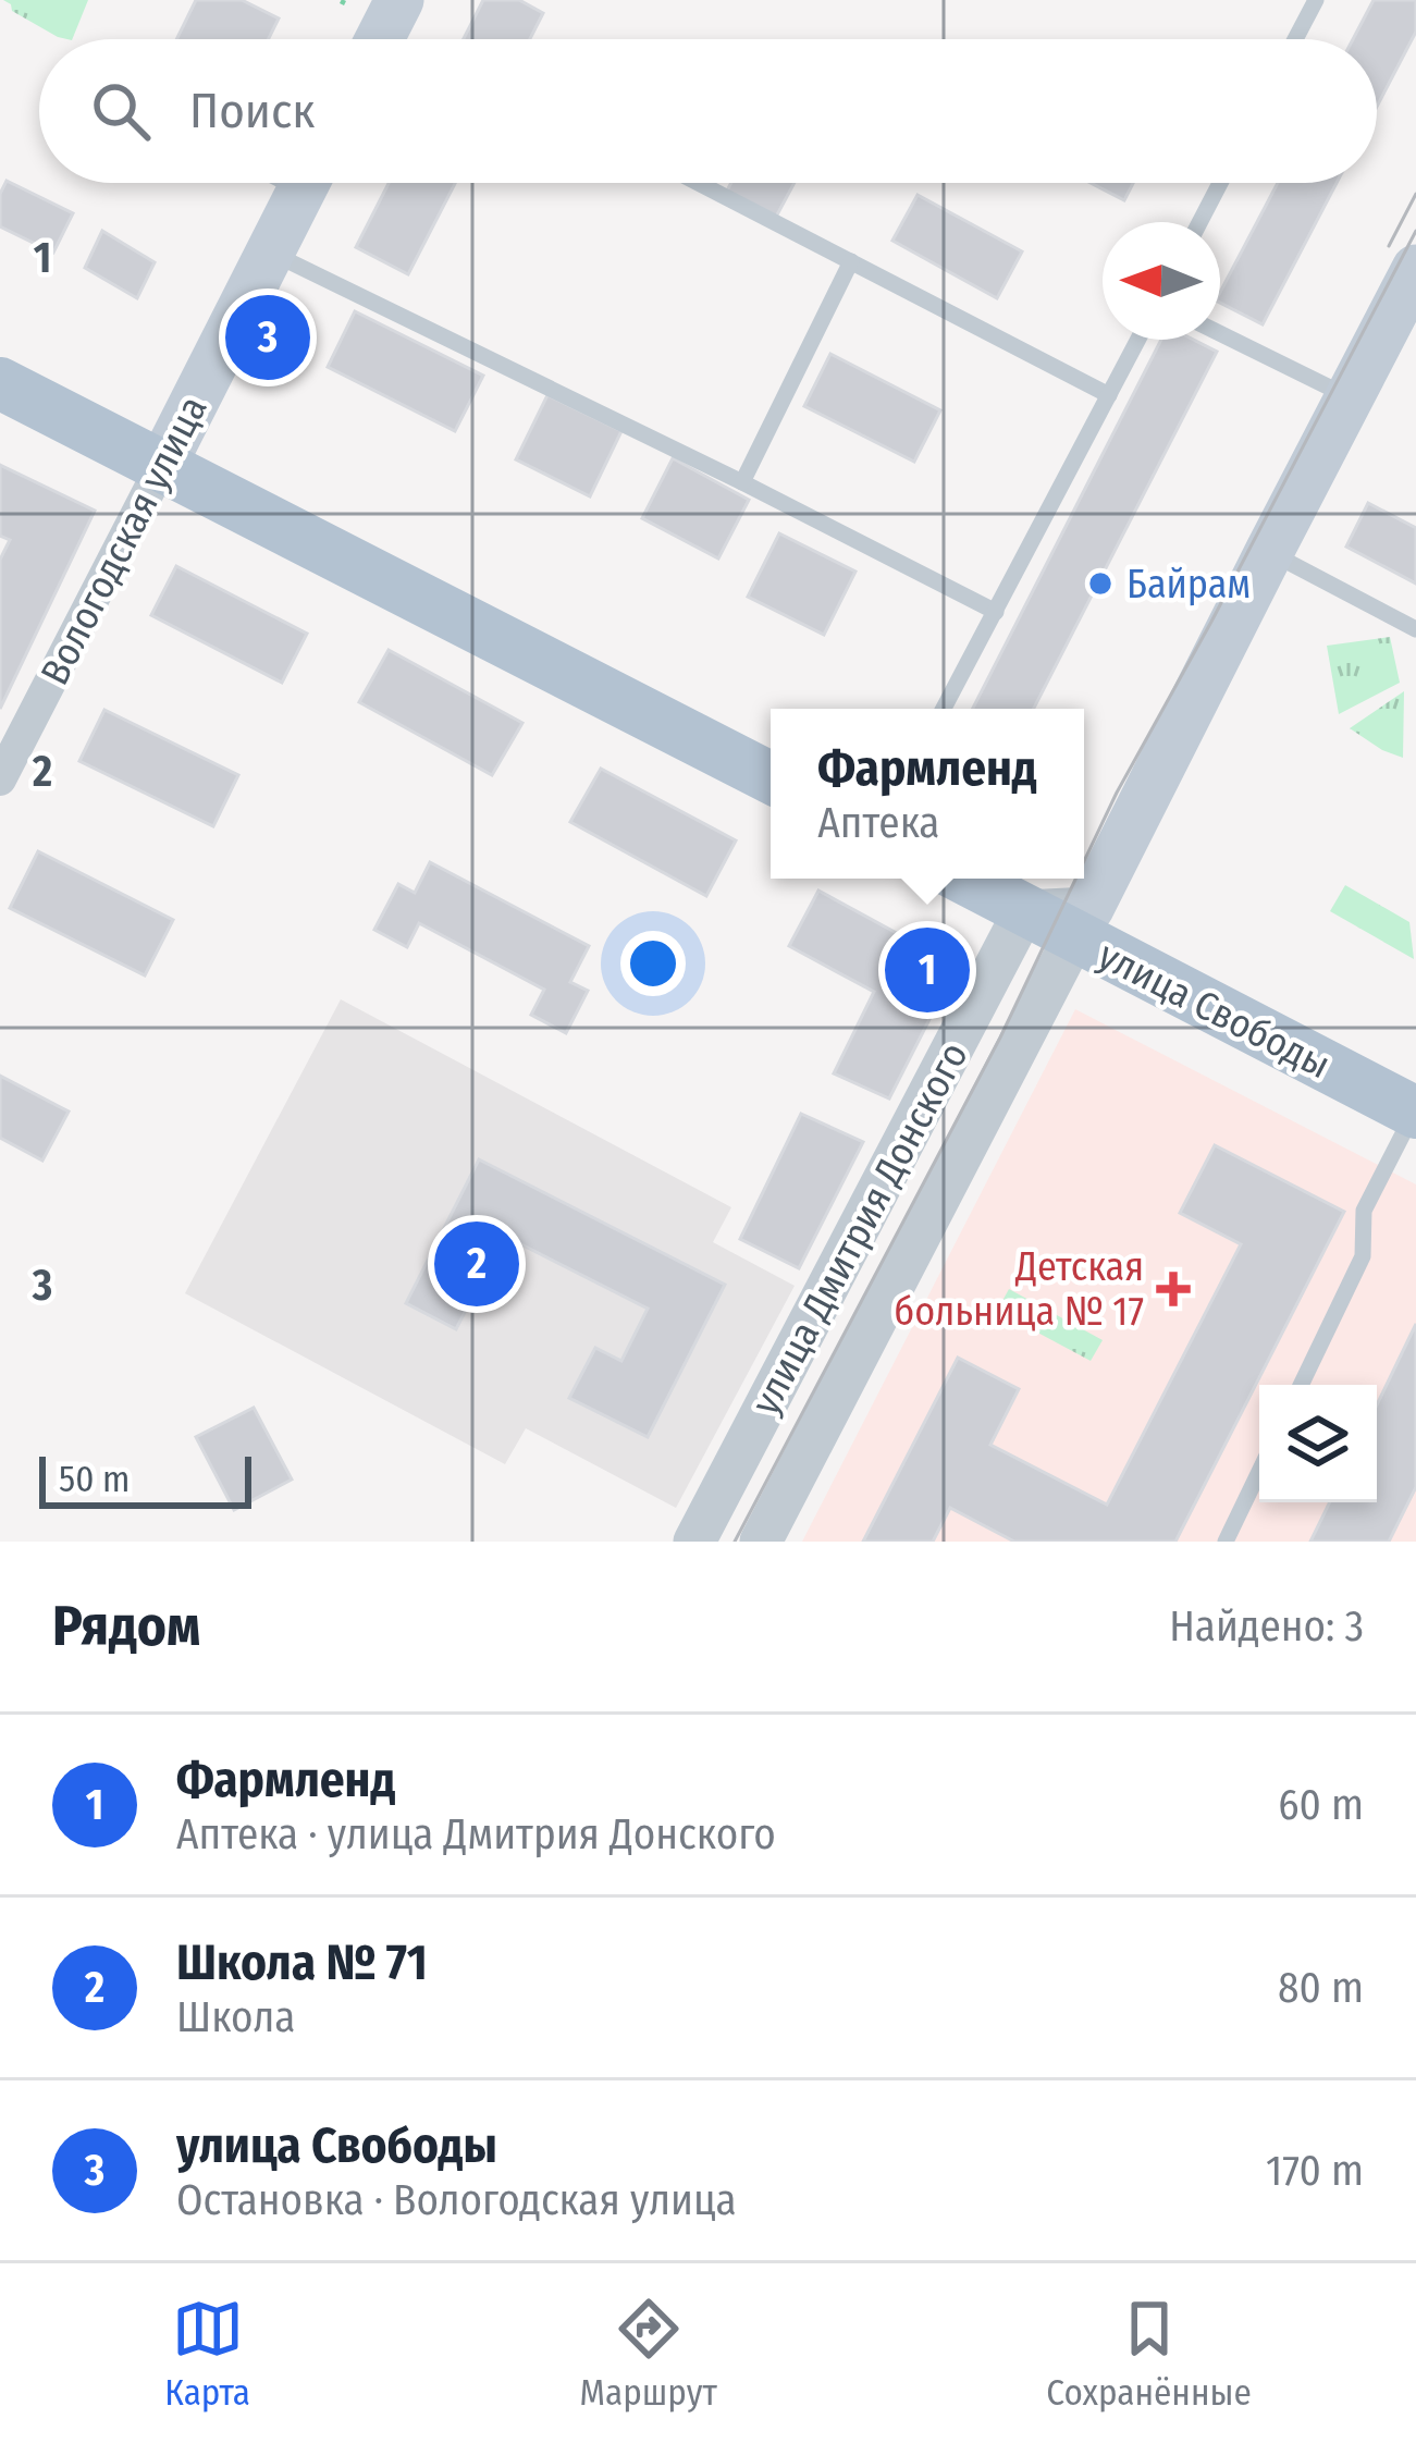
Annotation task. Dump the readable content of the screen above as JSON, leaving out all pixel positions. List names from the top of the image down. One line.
{"streets":{"main road":["Вологодская улица","улица Свободы"],"street":["улица Дмитрия Донского"]},"crossings":[["улица Свободы","улица Дмитрия Донского"]],"places":{"other":["Байрам"],"health":["Детская больница № 17"]},"scale_bar":"50 m","north":"left","page":{"search":"Поиск","pins":["3","1","2"],"popup":["Фармленд","Аптека"],"scale":"50 m","heading":["Рядом","Найдено: 3"],"list":[{"mark":"1","name":"Фармленд","note":"Аптека · улица Дмитрия Донского","value":"60 m"},{"mark":"2","name":"Школа № 71","note":"Школа","value":"80 m"},{"mark":"3","name":"улица Свободы","note":"Остановка · Вологодская улица","value":"170 m"}],"nav":["Карта","Маршрут","Сохранённые"]},"grid":{"rows":["1","2","3"]}}
